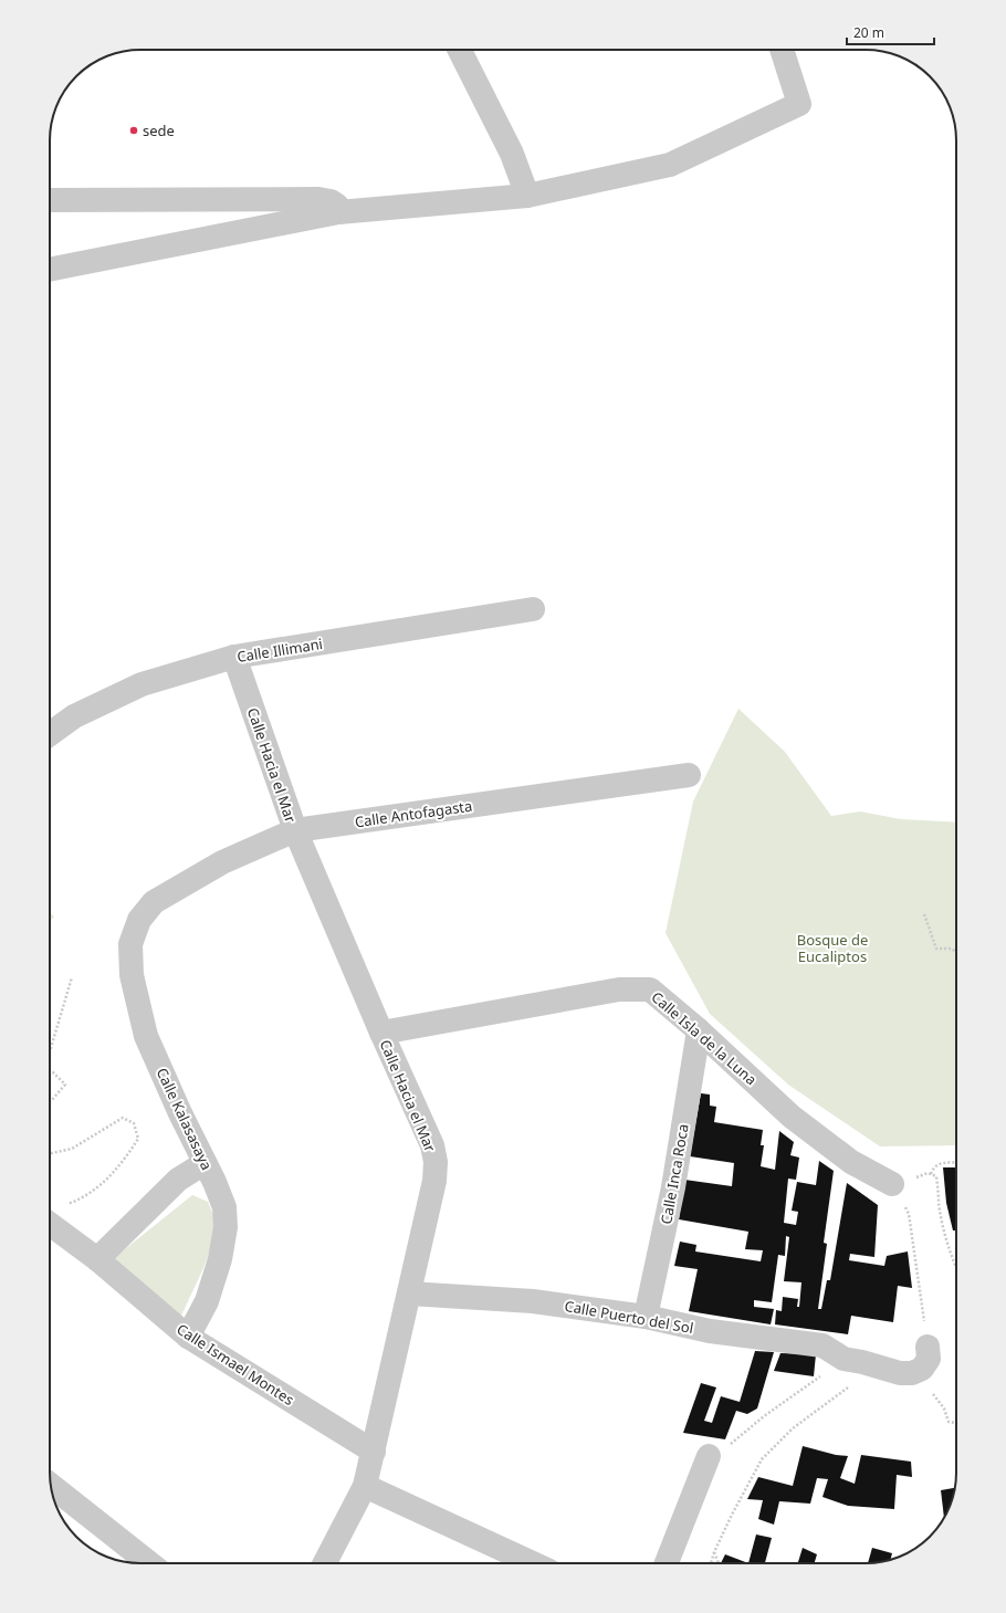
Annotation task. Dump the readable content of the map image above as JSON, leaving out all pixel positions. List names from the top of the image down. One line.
{"streets":{"street":["Calle Illimani","Calle Hacia el Mar","Calle Antofagasta","Calle Isla de la Luna","Calle Kalasasaya","Calle Inca Roca","Calle Puerto del Sol","Calle Ismael Montes"]},"crossings":[["Calle Illimani","Calle Hacia el Mar"],["Calle Hacia el Mar","Calle Antofagasta"],["Calle Hacia el Mar","Calle Isla de la Luna"],["Calle Hacia el Mar","Calle Puerto del Sol"],["Calle Hacia el Mar","Calle Ismael Montes"],["Calle Antofagasta","Calle Kalasasaya"],["Calle Isla de la Luna","Calle Inca Roca"],["Calle Kalasasaya","Calle Ismael Montes"],["Calle Inca Roca","Calle Puerto del Sol"]],"parks":["Bosque de Eucaliptos"],"places":["sede"],"scale_bar":"20 m"}
